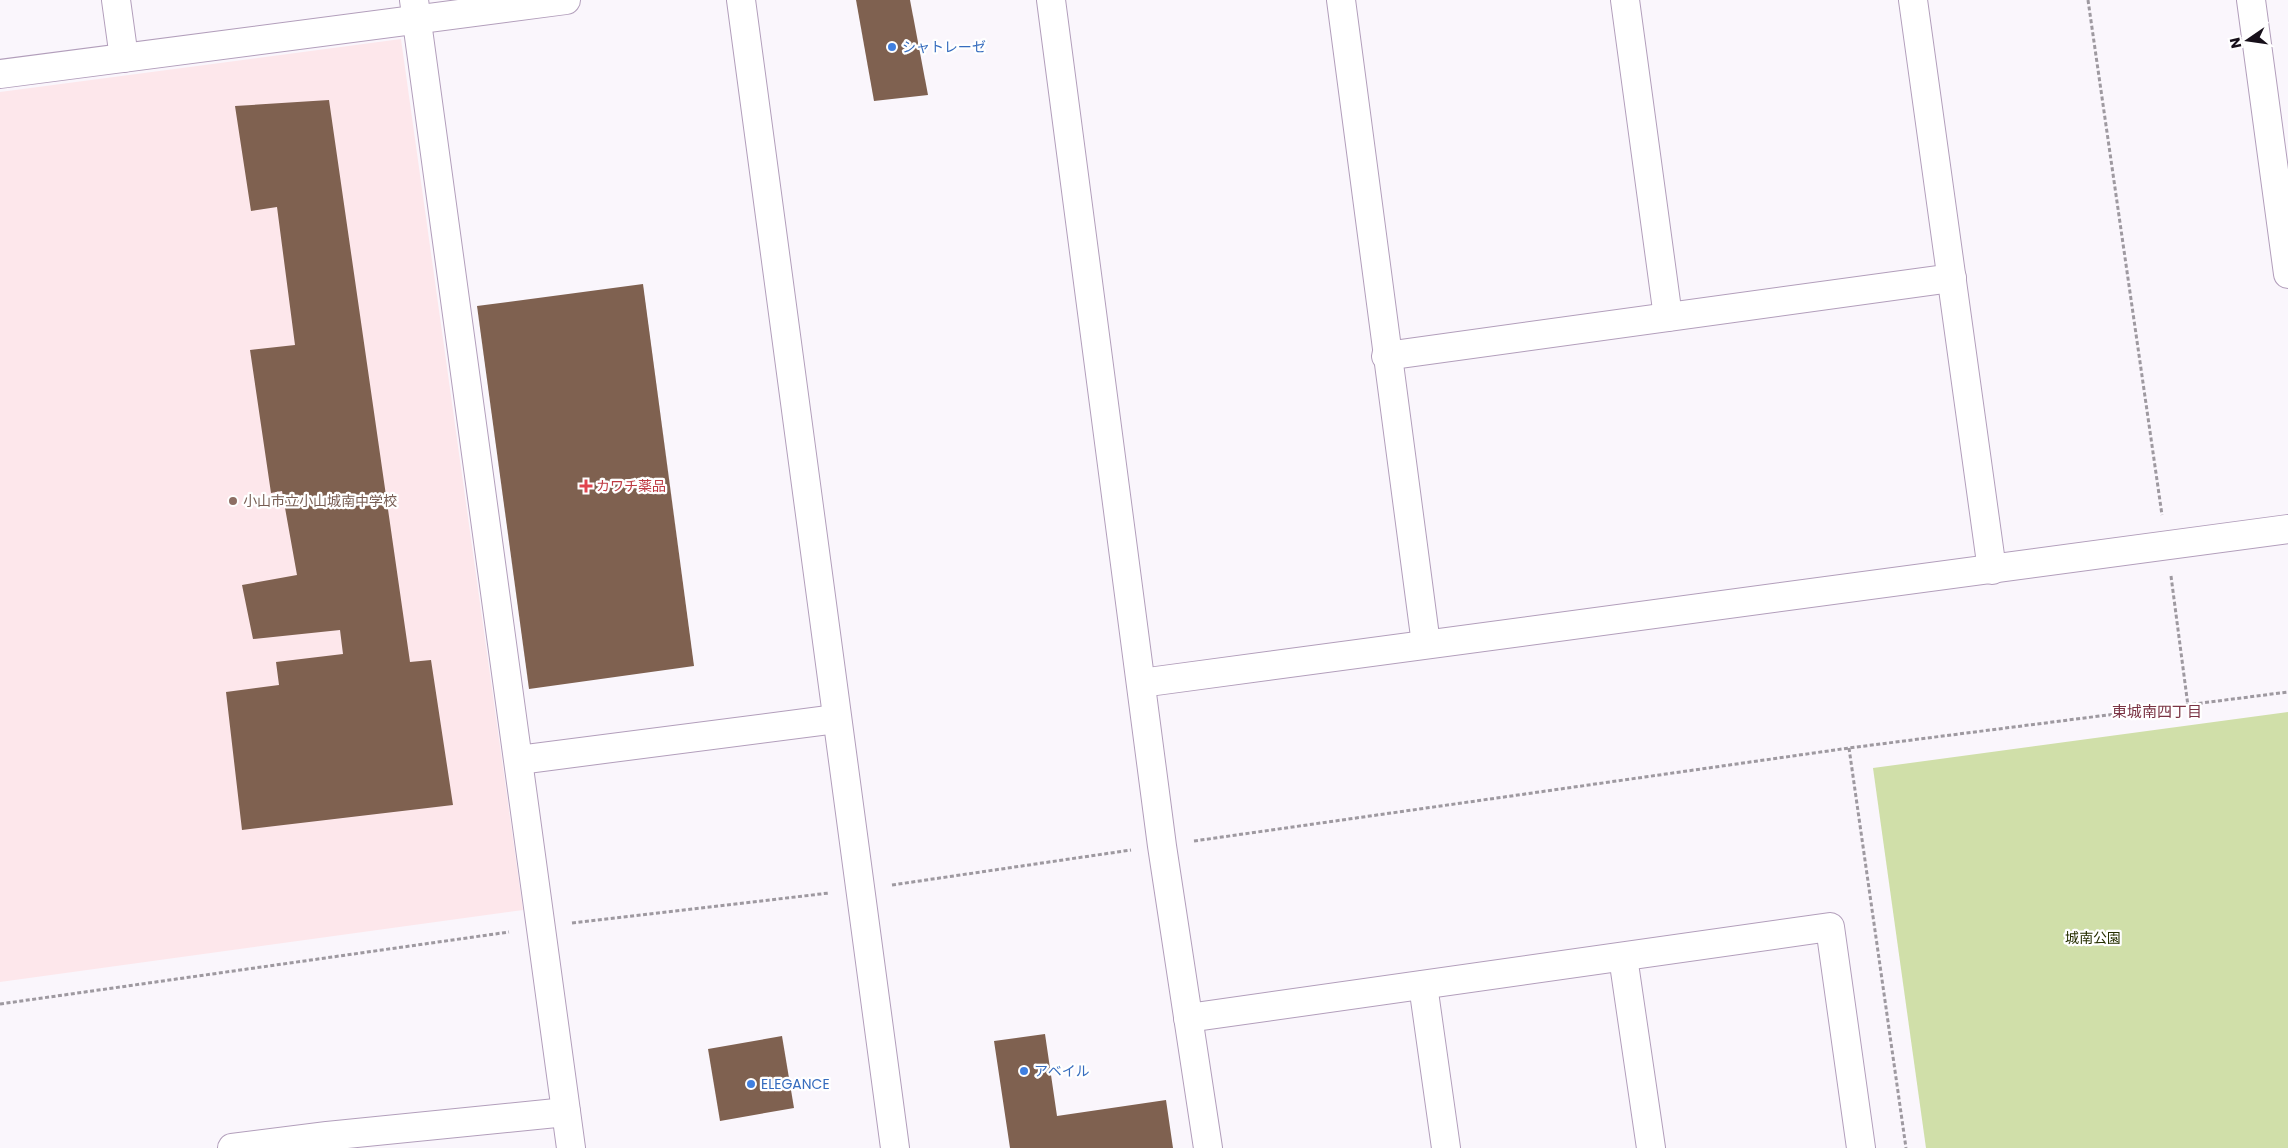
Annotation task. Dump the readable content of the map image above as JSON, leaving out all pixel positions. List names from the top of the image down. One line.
{"districts":["東城南四丁目"],"parks":["城南公園"],"places":{"other":["シャトレーゼ","小山市立小山城南中学校","アベイル","ELEGANCE"],"health":["カワチ薬品"]},"north":"left"}
